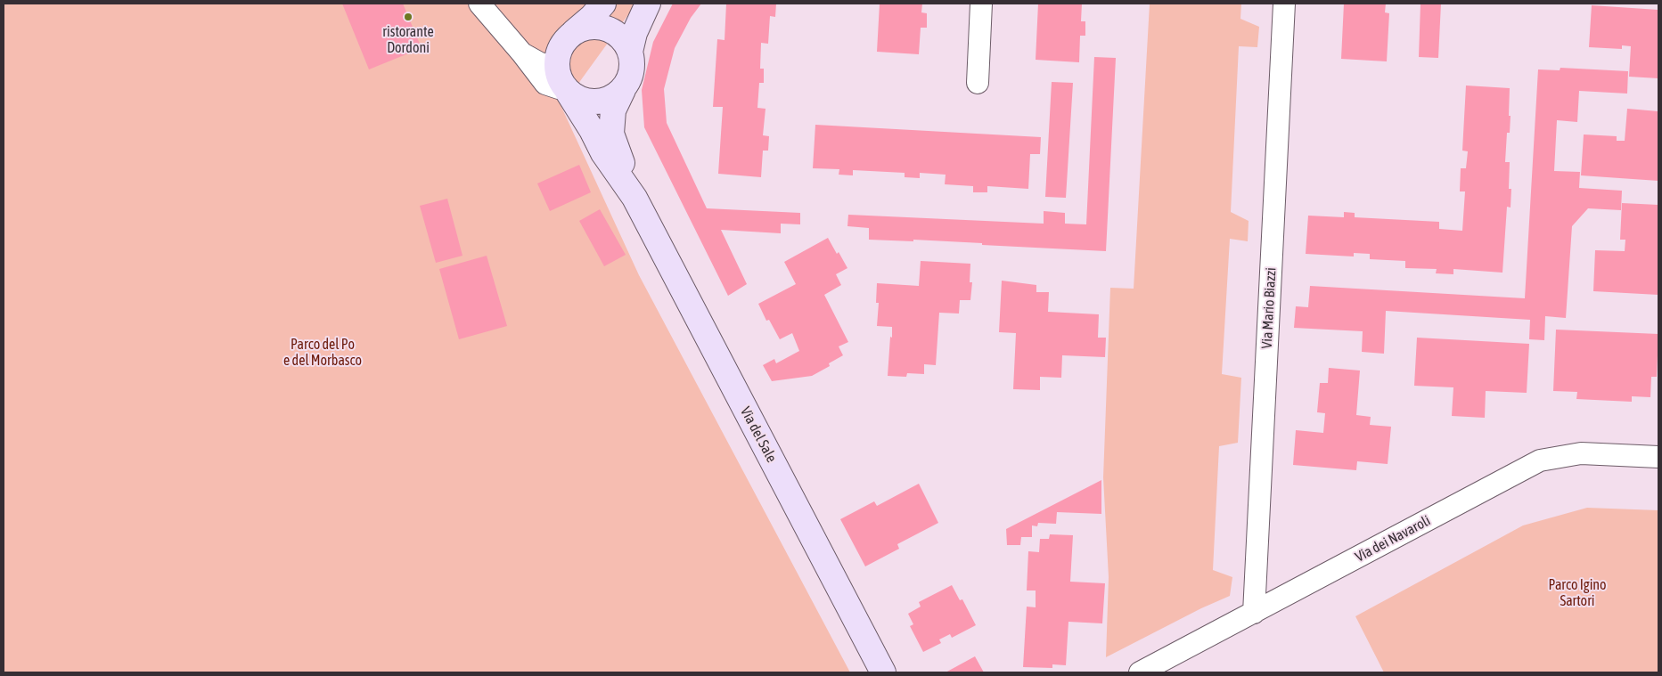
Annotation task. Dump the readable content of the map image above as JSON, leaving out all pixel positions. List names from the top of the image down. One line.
{"streets":{"street":["Via Mario Biazzi","Via del Sale","Via dei Navaroli"]},"crossings":[["Via Mario Biazzi","Via dei Navaroli"]],"parks":["Parco del Po e del Morbasco","Parco Igino Sartori"],"places":["ristorante Dordoni"]}
